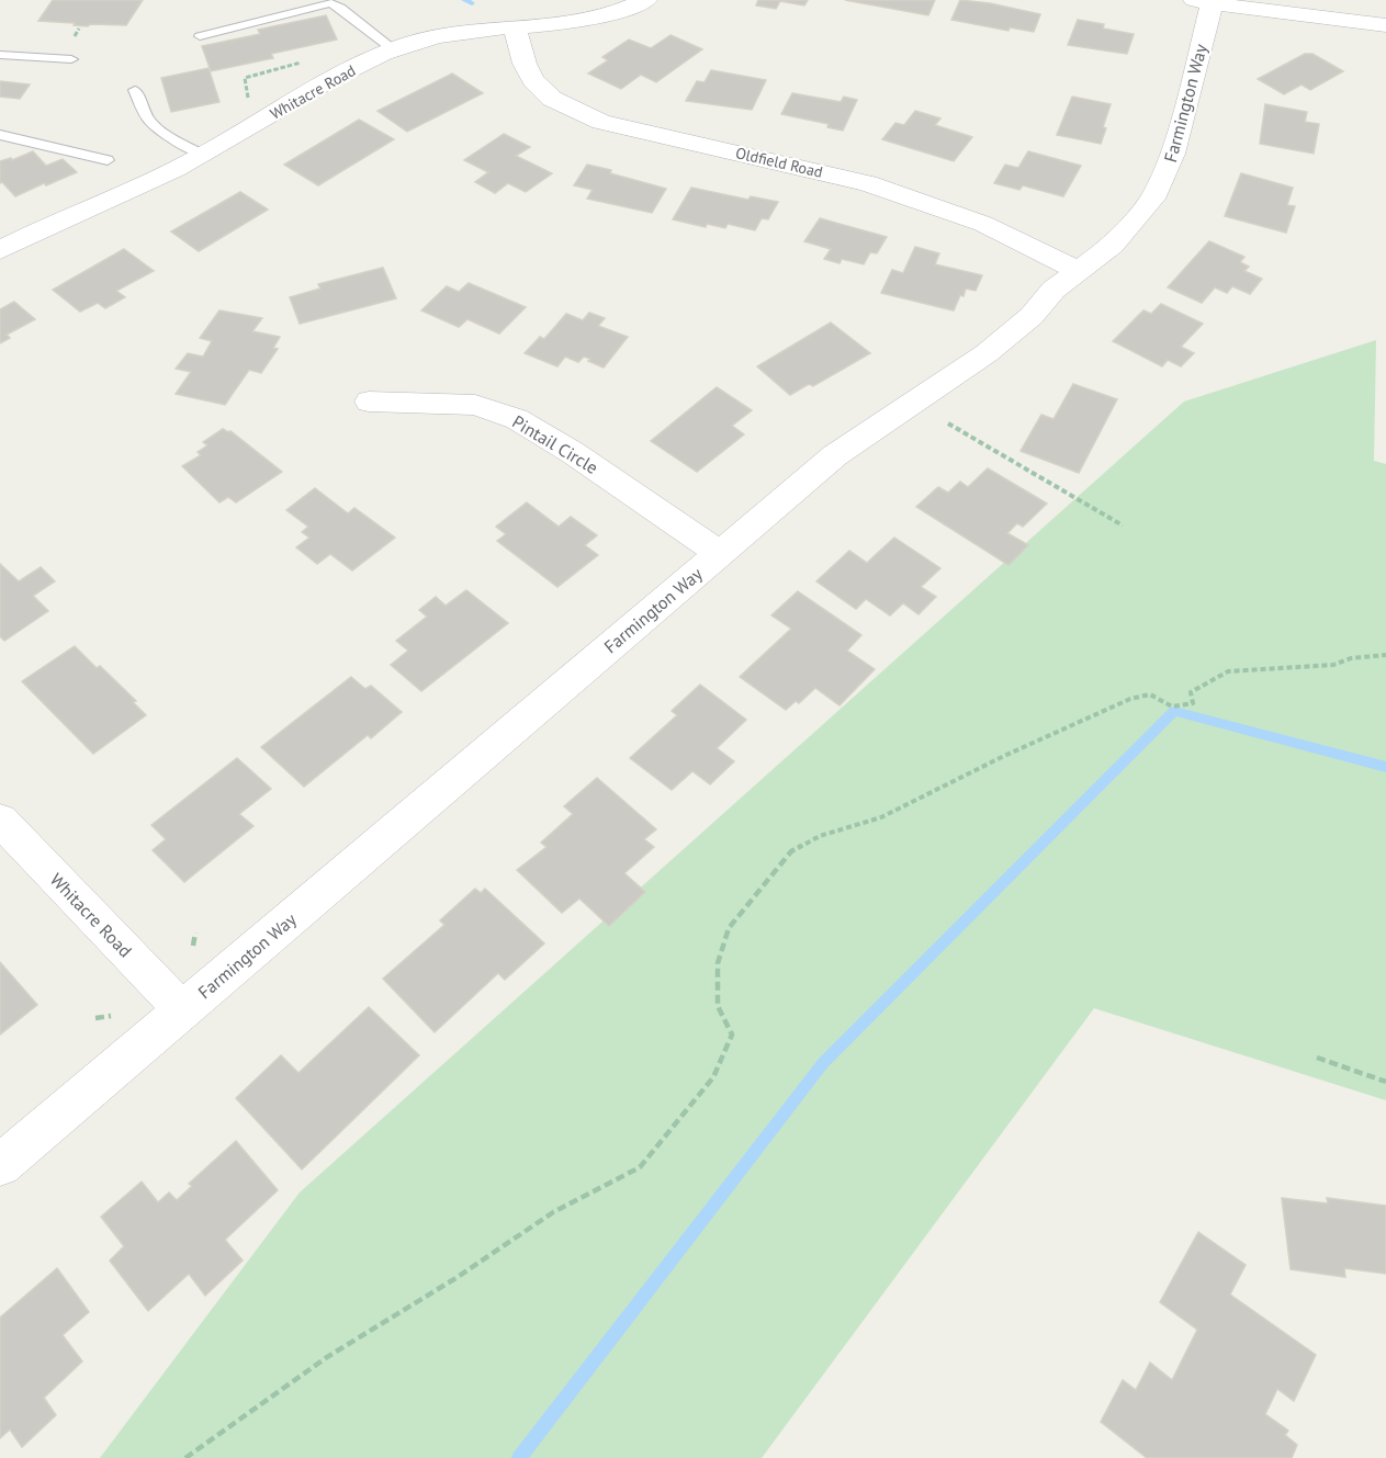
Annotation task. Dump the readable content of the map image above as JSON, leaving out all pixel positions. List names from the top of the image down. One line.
{"streets":{"street":["Whitacre Road","Farmington Way","Oldfield Road","Pintail Circle"]},"crossings":[["Whitacre Road","Farmington Way"],["Whitacre Road","Oldfield Road"],["Farmington Way","Oldfield Road"],["Farmington Way","Pintail Circle"]]}
